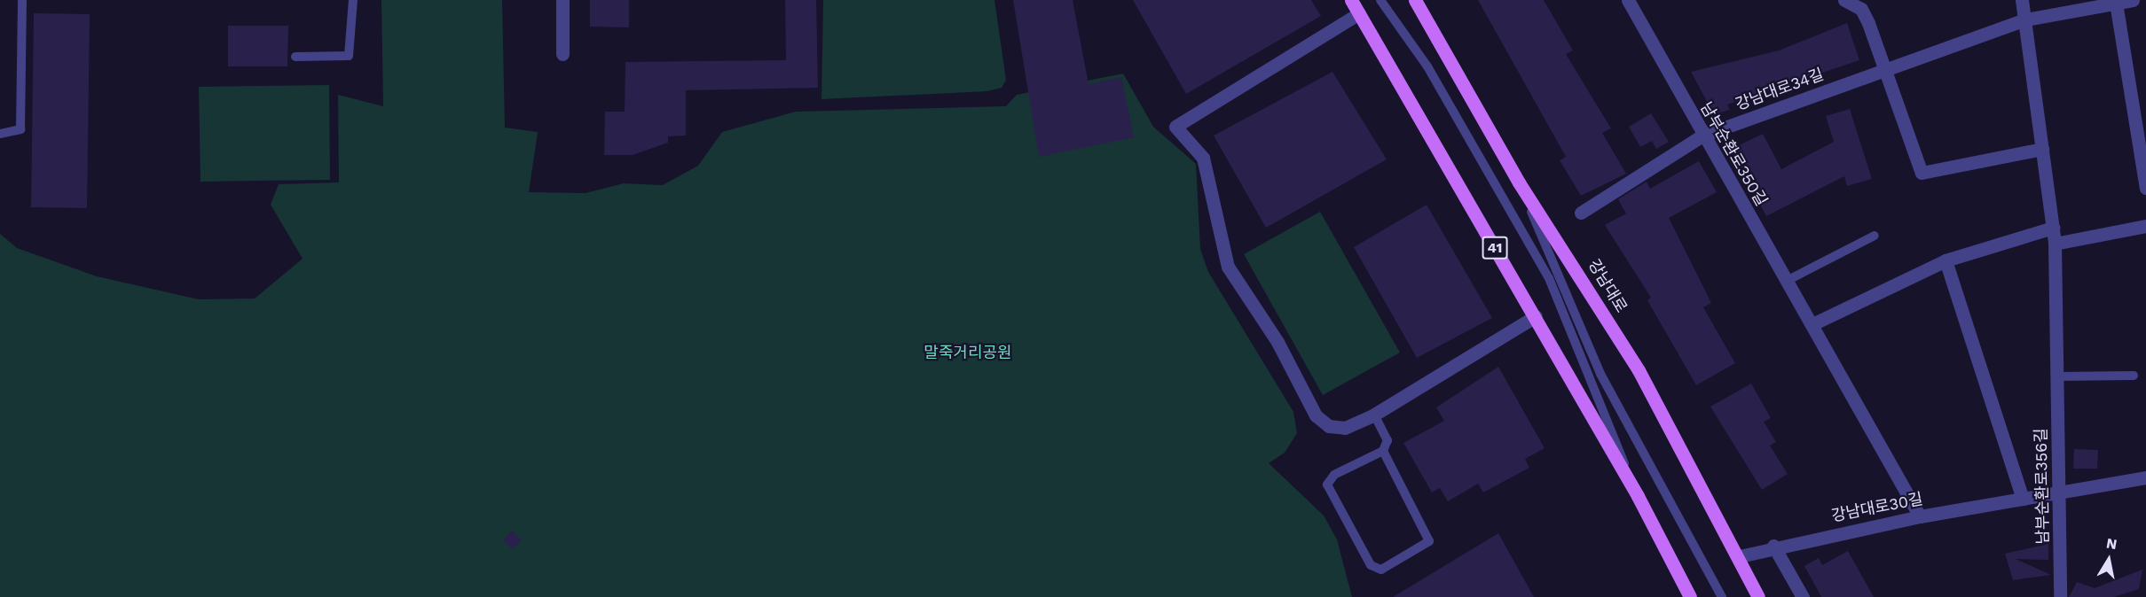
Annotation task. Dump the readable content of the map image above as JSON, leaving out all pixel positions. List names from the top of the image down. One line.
{"streets":{"main road":["41","강남대로"],"street":["강남대로34길","남부순환로350길","남부순환로356길","강남대로30길"]},"crossings":[["강남대로34길","남부순환로350길"],["강남대로34길","남부순환로356길"],["남부순환로350길","강남대로30길"],["강남대로","강남대로30길"],["남부순환로356길","강남대로30길"]],"parks":["말죽거리공원"],"north":"top"}
